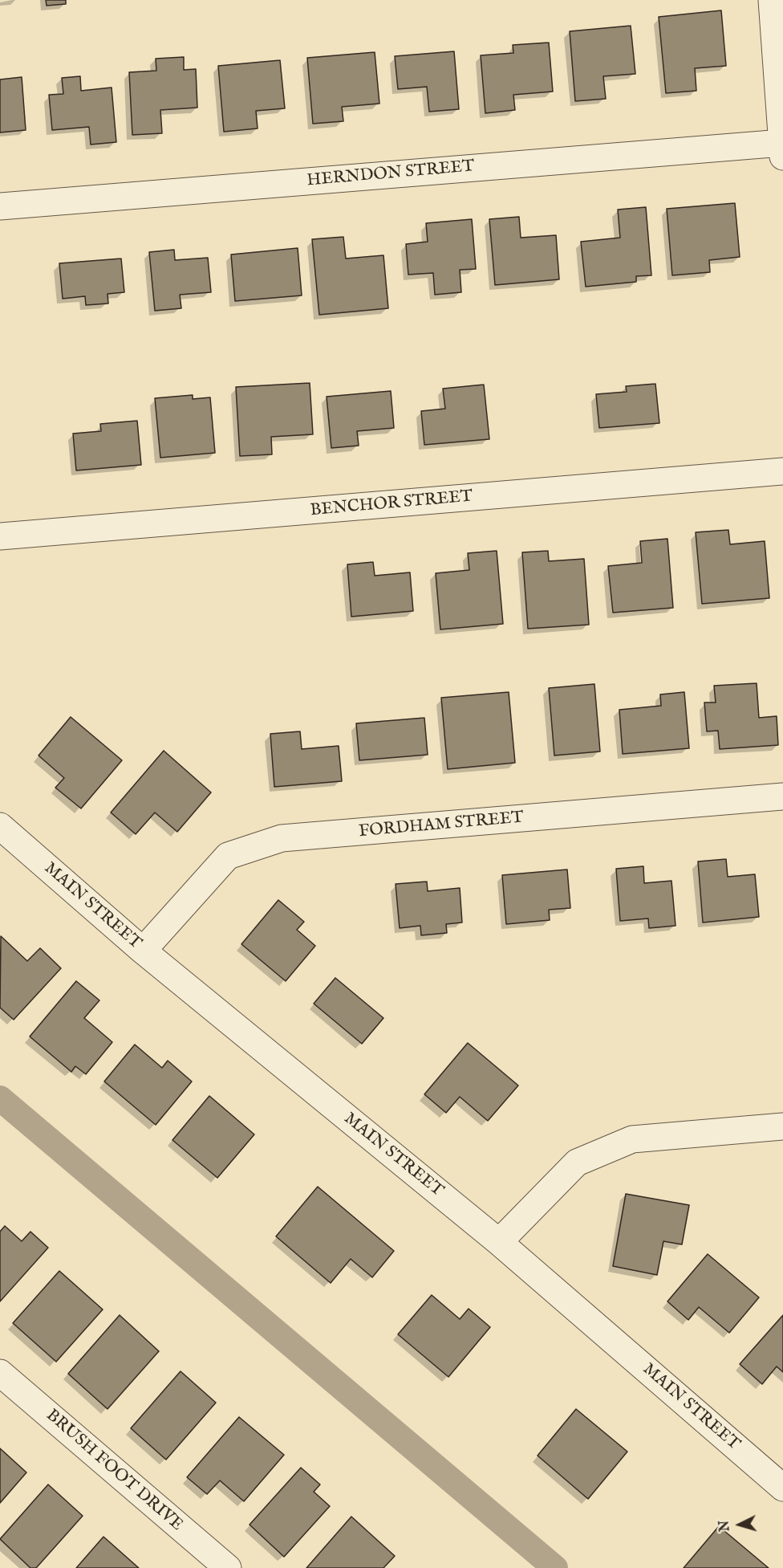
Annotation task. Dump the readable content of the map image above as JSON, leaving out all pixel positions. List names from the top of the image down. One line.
{"streets":{"street":["HERNDON STREET","BENCHOR STREET","FORDHAM STREET","MAIN STREET","BRUSH FOOT DRIVE"]},"crossings":[["FORDHAM STREET","MAIN STREET"]],"north":"left"}
